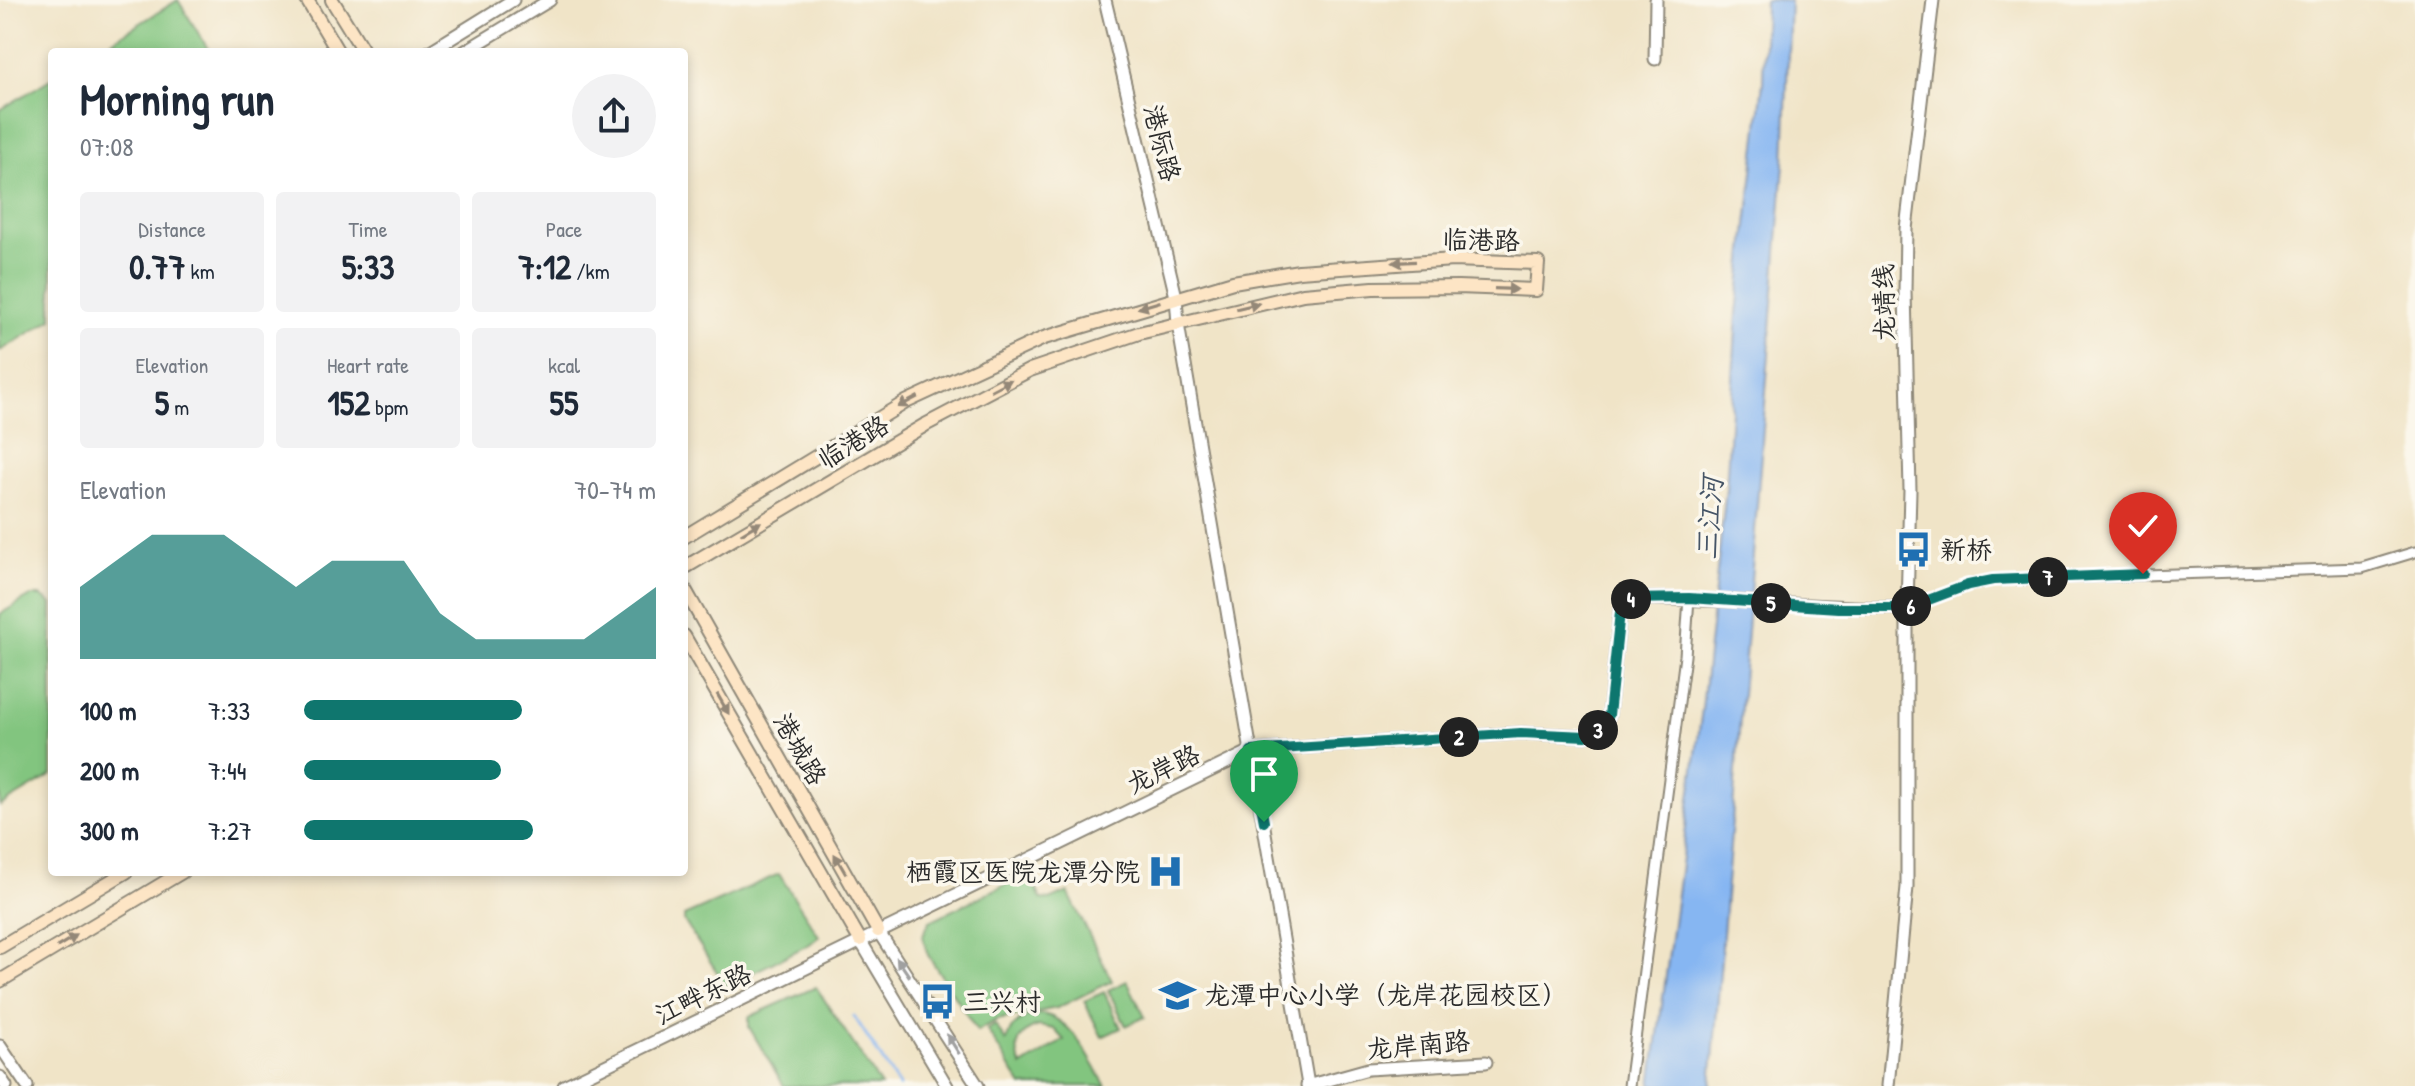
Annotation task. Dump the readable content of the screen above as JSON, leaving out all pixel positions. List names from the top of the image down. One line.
{"streets":{"main road":["临港路","港城路"],"street":["港际路","龙靖线","龙岸路","江畔东路","龙岸南路"]},"crossings":[["港际路","临港路"],["港际路","龙岸路"],["港际路","龙岸南路"],["港城路","龙岸路"],["港城路","江畔东路"],["龙岸路","江畔东路"]],"water":["三江河"],"places":{"bus stop":["新桥","三兴村"],"hospital":["栖霞区医院龙潭分院"],"school or university":["龙潭中心小学（龙岸花园校区）"]},"page":{"heading":["Morning run","07:08"],"stats":[["Distance","0.77 km"],["Time","5:33"],["Pace","7:12 /km"],["Elevation","5 m"],["Heart rate","152 bpm"],["kcal","55"]],"chart":["Elevation","70–74 m"],"pins":["7","4","5","6","3","2"],"list":[{"name":"100 m","note":"7:33"},{"name":"200 m","note":"7:44"},{"name":"300 m","note":"7:27"}]}}
